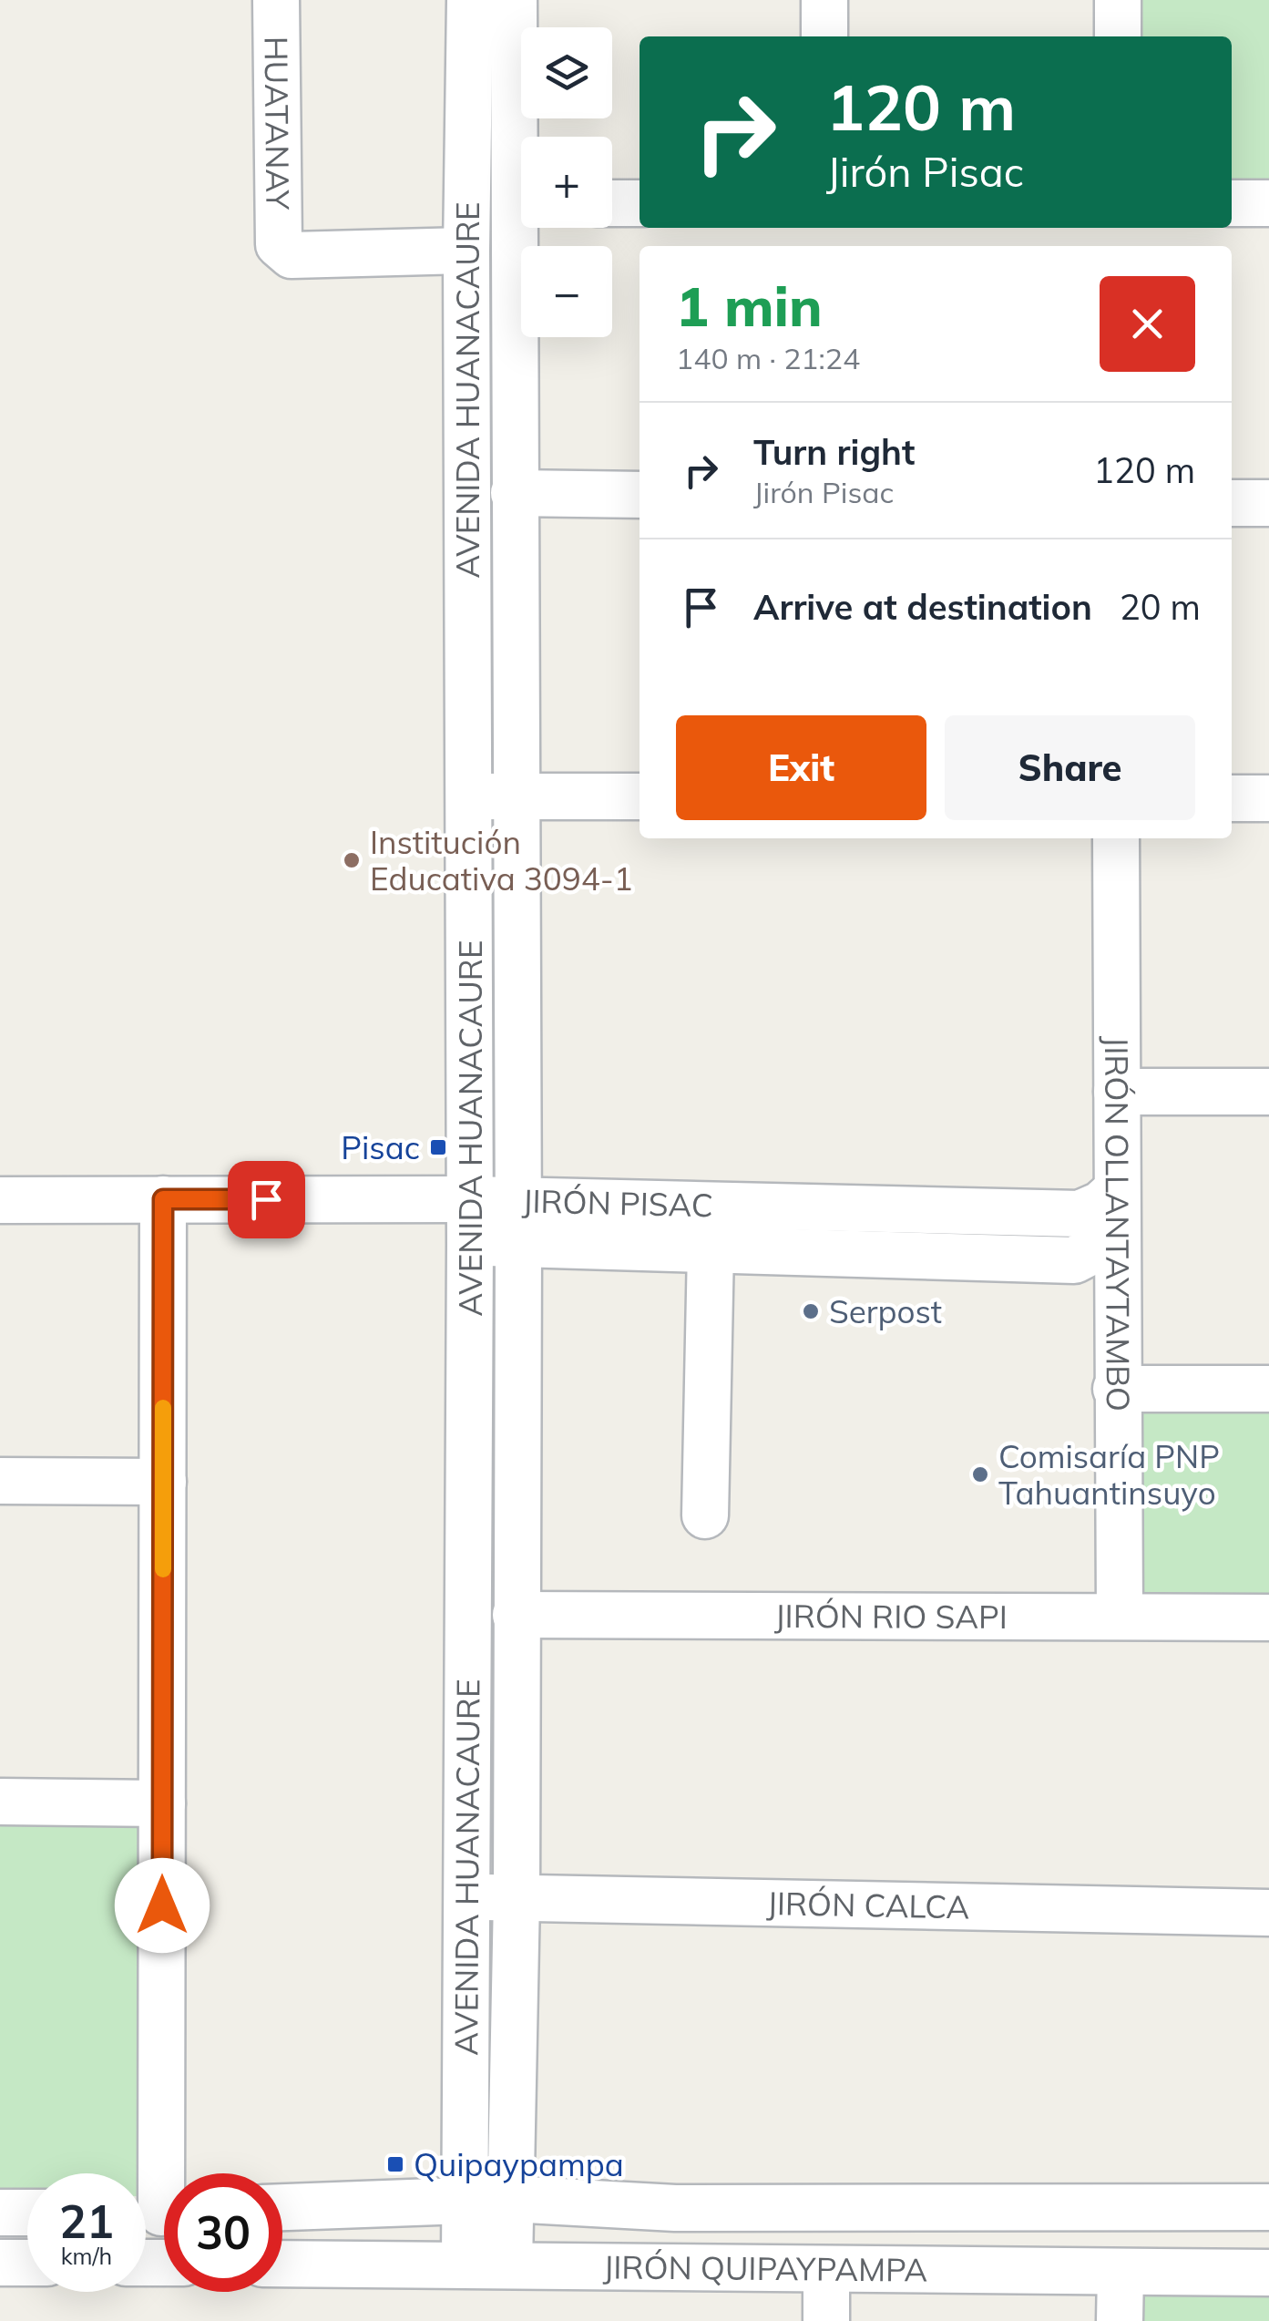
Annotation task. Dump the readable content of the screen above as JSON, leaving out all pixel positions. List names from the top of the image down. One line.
{"streets":{"street":["HUATANAY","AVENIDA HUANACAURE","JIRÓN PISAC","JIRÓN OLLANTAYTAMBO","JIRÓN RIO SAPI","JIRÓN CALCA","JIRÓN QUIPAYPAMPA"]},"crossings":[["HUATANAY","AVENIDA HUANACAURE"],["AVENIDA HUANACAURE","JIRÓN PISAC"],["AVENIDA HUANACAURE","JIRÓN RIO SAPI"],["AVENIDA HUANACAURE","JIRÓN CALCA"],["AVENIDA HUANACAURE","JIRÓN QUIPAYPAMPA"],["JIRÓN PISAC","JIRÓN OLLANTAYTAMBO"],["JIRÓN OLLANTAYTAMBO","JIRÓN RIO SAPI"]],"places":{"other":["Institución Educativa 3094-1","Serpost","Comisaría PNP Tahuantinsuyo"],"transit":["Pisac","Quipaypampa"]},"page":{"map_buttons":["+","−"],"turn":["120 m","Jirón Pisac"],"heading":["1 min","140 m · 21:24"],"list":[{"name":"Turn right","note":"Jirón Pisac","value":"120 m"},{"name":"Arrive at destination","value":"20 m"}],"buttons":["Exit","Share"],"speed":"21 km/h","limit":"30"}}
